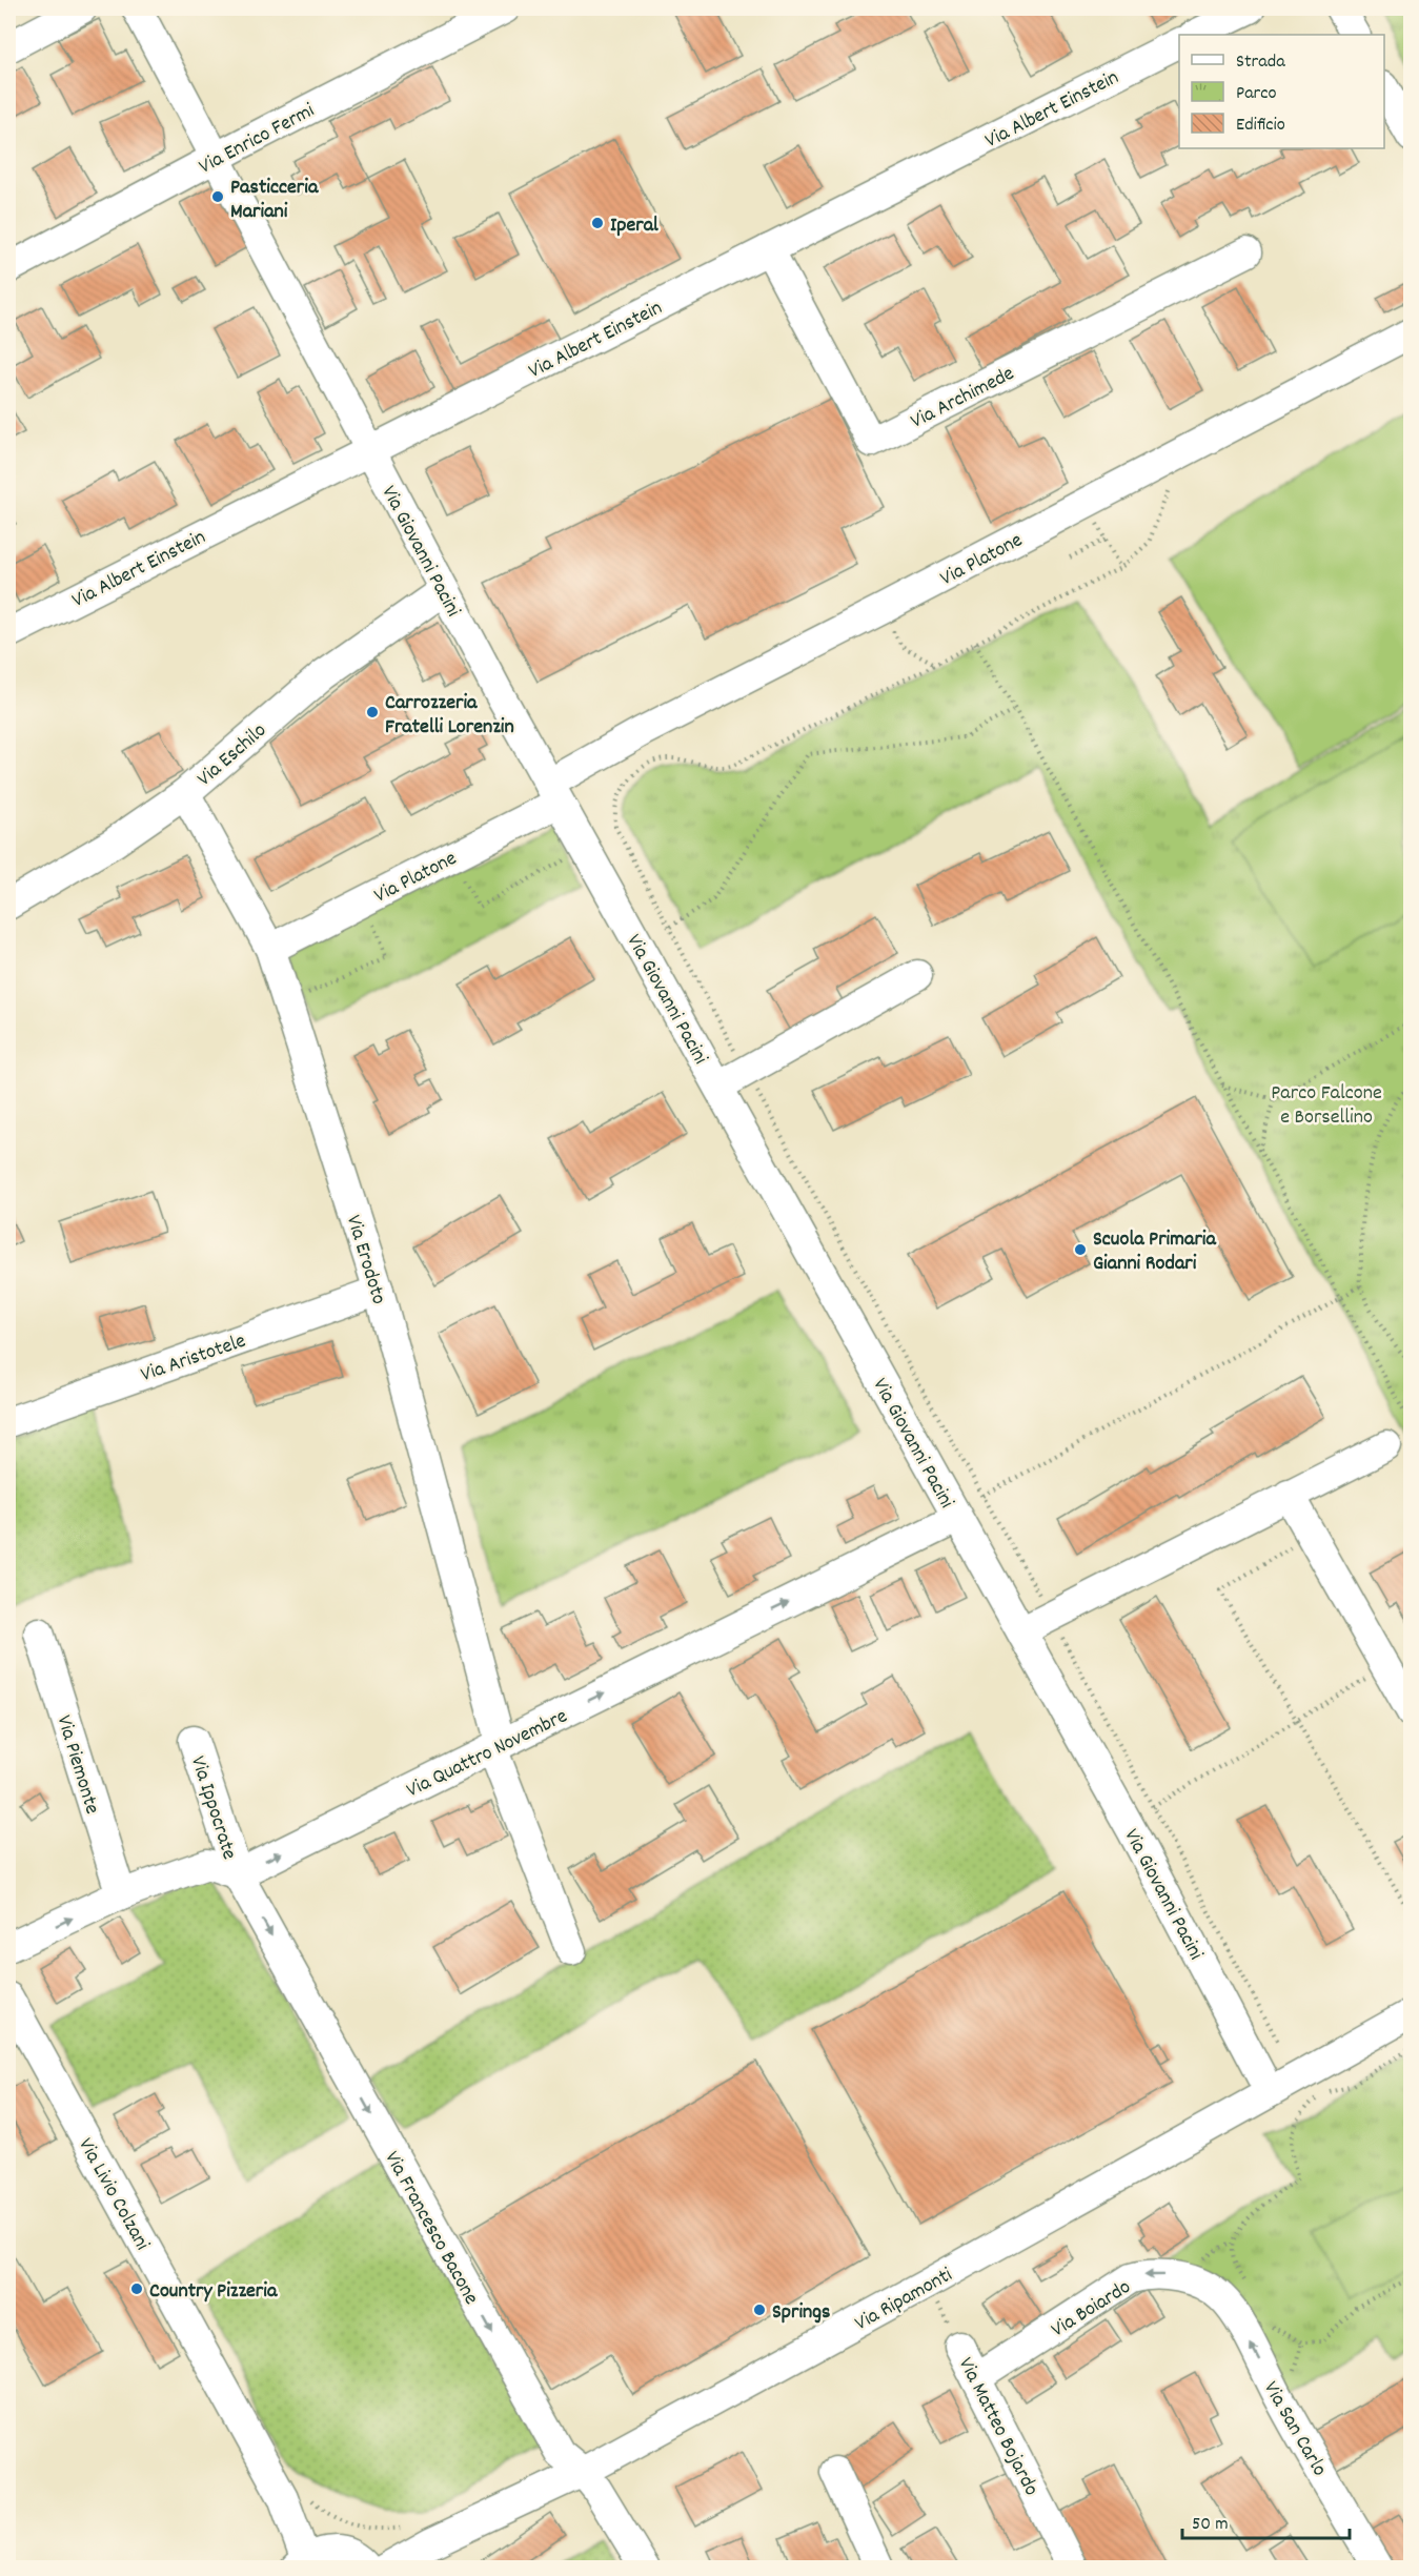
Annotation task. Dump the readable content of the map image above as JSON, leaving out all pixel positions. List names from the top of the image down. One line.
{"streets":{"street":["Via Albert Einstein","Via Enrico Fermi","Via Archimede","Via Giovanni Pacini","Via Platone","Via Eschilo","Via Erodoto","Via Aristotele","Via Quattro Novembre","Via Piemonte","Via Ippocrate","Via Livio Colzani","Via Francesco Bacone","Via Ripamonti","Via Boiardo","Via Matteo Bojardo","Via San Carlo"]},"crossings":[["Via Albert Einstein","Via Archimede"],["Via Albert Einstein","Via Giovanni Pacini"],["Via Enrico Fermi","Via Giovanni Pacini"],["Via Giovanni Pacini","Via Platone"],["Via Giovanni Pacini","Via Eschilo"],["Via Giovanni Pacini","Via Quattro Novembre"],["Via Giovanni Pacini","Via Ripamonti"],["Via Platone","Via Erodoto"],["Via Eschilo","Via Erodoto"],["Via Erodoto","Via Aristotele"],["Via Erodoto","Via Quattro Novembre"],["Via Quattro Novembre","Via Ippocrate"],["Via Quattro Novembre","Via Francesco Bacone"],["Via Ippocrate","Via Francesco Bacone"],["Via Francesco Bacone","Via Ripamonti"],["Via Ripamonti","Via Matteo Bojardo"],["Via Boiardo","Via Matteo Bojardo"],["Via Boiardo","Via San Carlo"]],"one_way":["Via Quattro Novembre","Via Francesco Bacone","Via Boiardo","Via San Carlo"],"parks":["Parco Falcone e Borsellino"],"places":["Pasticceria Mariani","Iperal","Carrozzeria Fratelli Lorenzin","Scuola Primaria Gianni Rodari","Country Pizzeria","Springs"],"legend":["Strada","Parco","Edificio"],"scale_bar":"50 m"}
